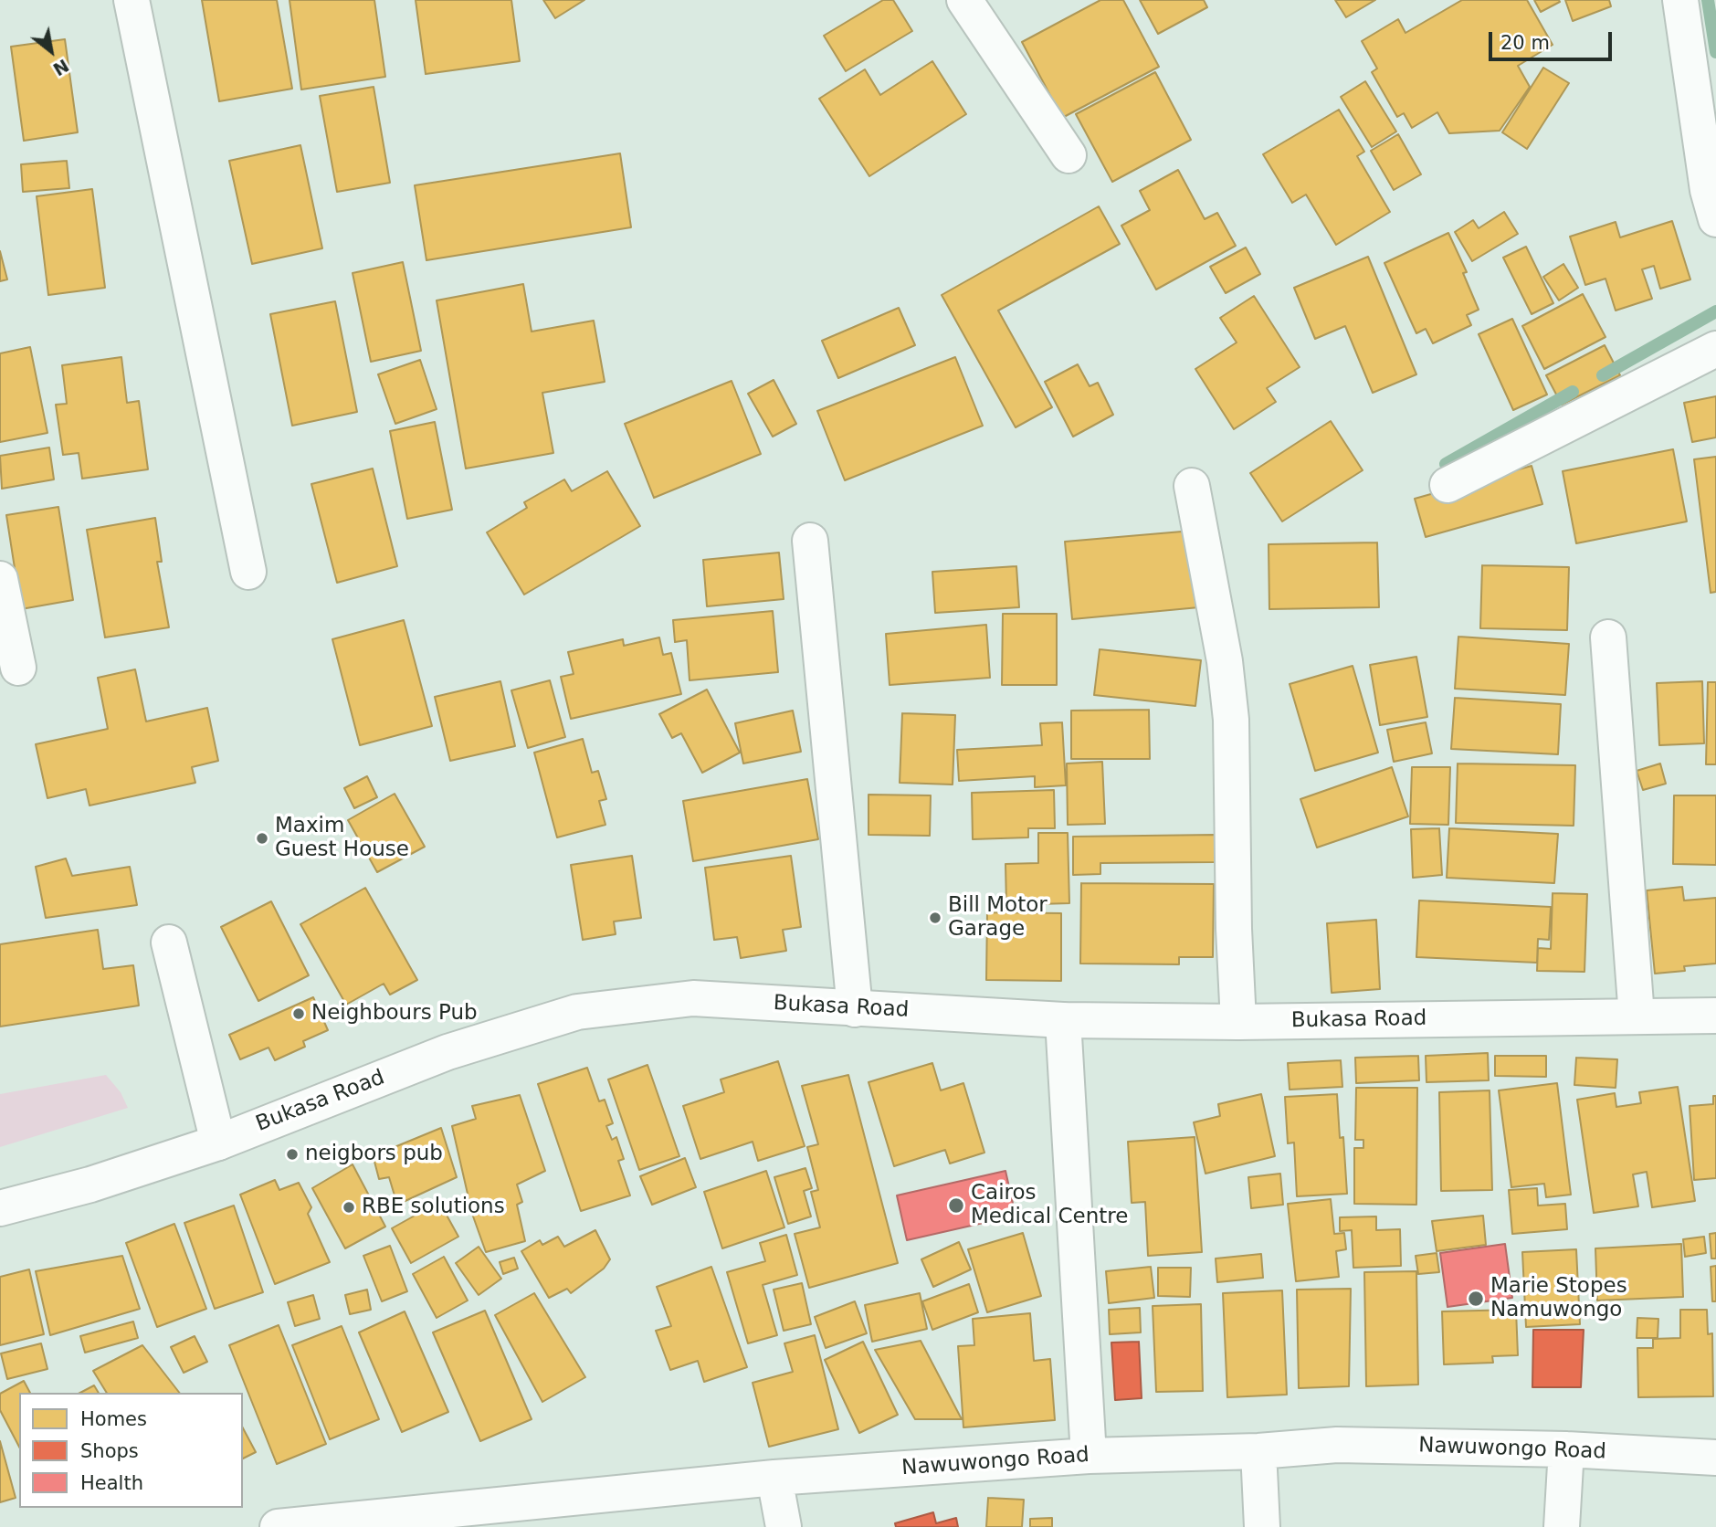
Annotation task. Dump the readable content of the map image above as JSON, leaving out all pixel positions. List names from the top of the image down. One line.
{"streets":{"street":["Bukasa Road","Nawuwongo Road"]},"places":["Maxim Guest House","Bill Motor Garage","Neighbours Pub","neigbors pub","Cairos Medical Centre","RBE solutions","Marie Stopes Namuwongo"],"legend":["Homes","Shops","Health"],"scale_bar":"20 m","north":"bottom right"}
